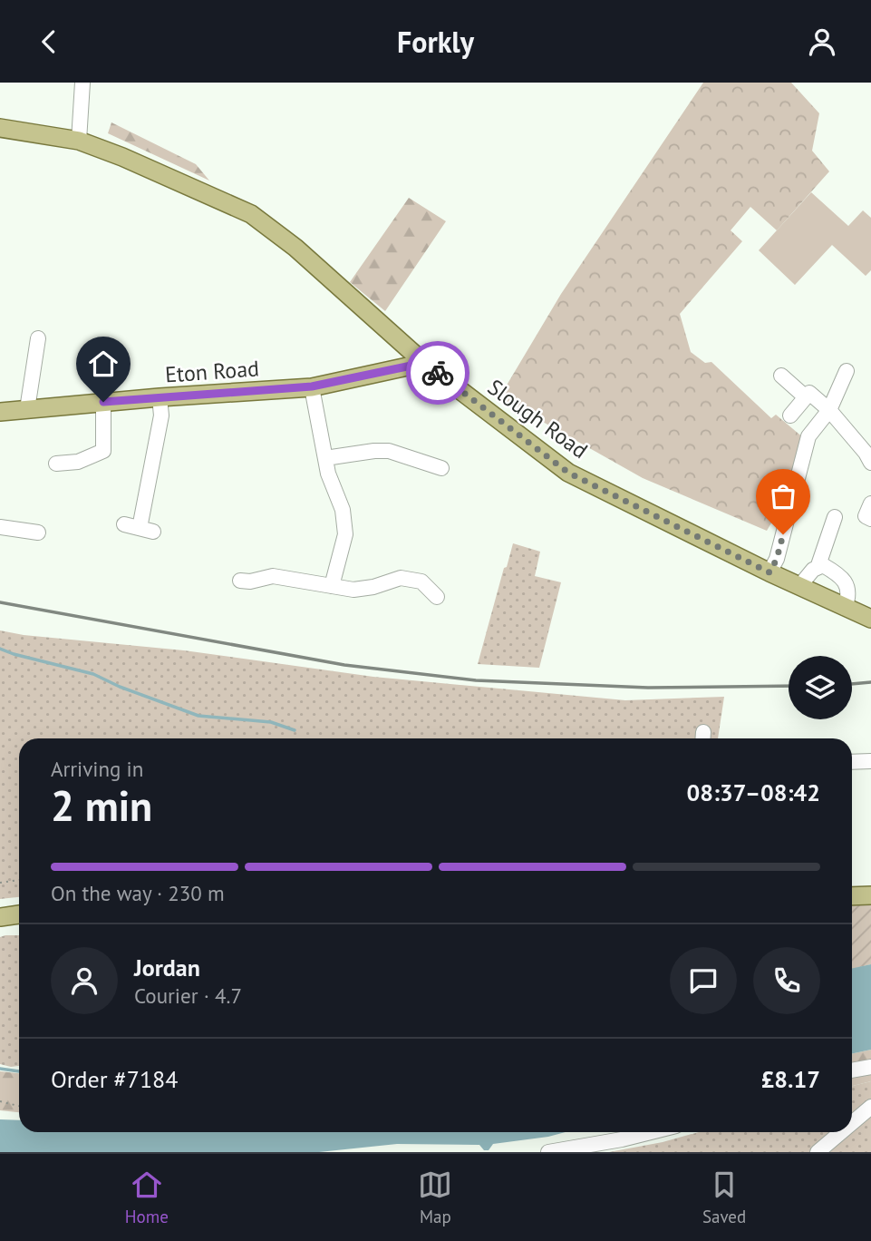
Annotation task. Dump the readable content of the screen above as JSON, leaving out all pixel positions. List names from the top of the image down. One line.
{"streets":{"main road":["Eton Road","Slough Road"]},"crossings":[["Eton Road","Slough Road"]],"page":{"header":"Forkly","heading":["2 min","Arriving in","08:37–08:42"],"panel":["Jordan","Courier · 4.7","Order #7184","£8.17"],"bar":"On the way · 230 m","tabs":["Home","Map","Saved"]}}
